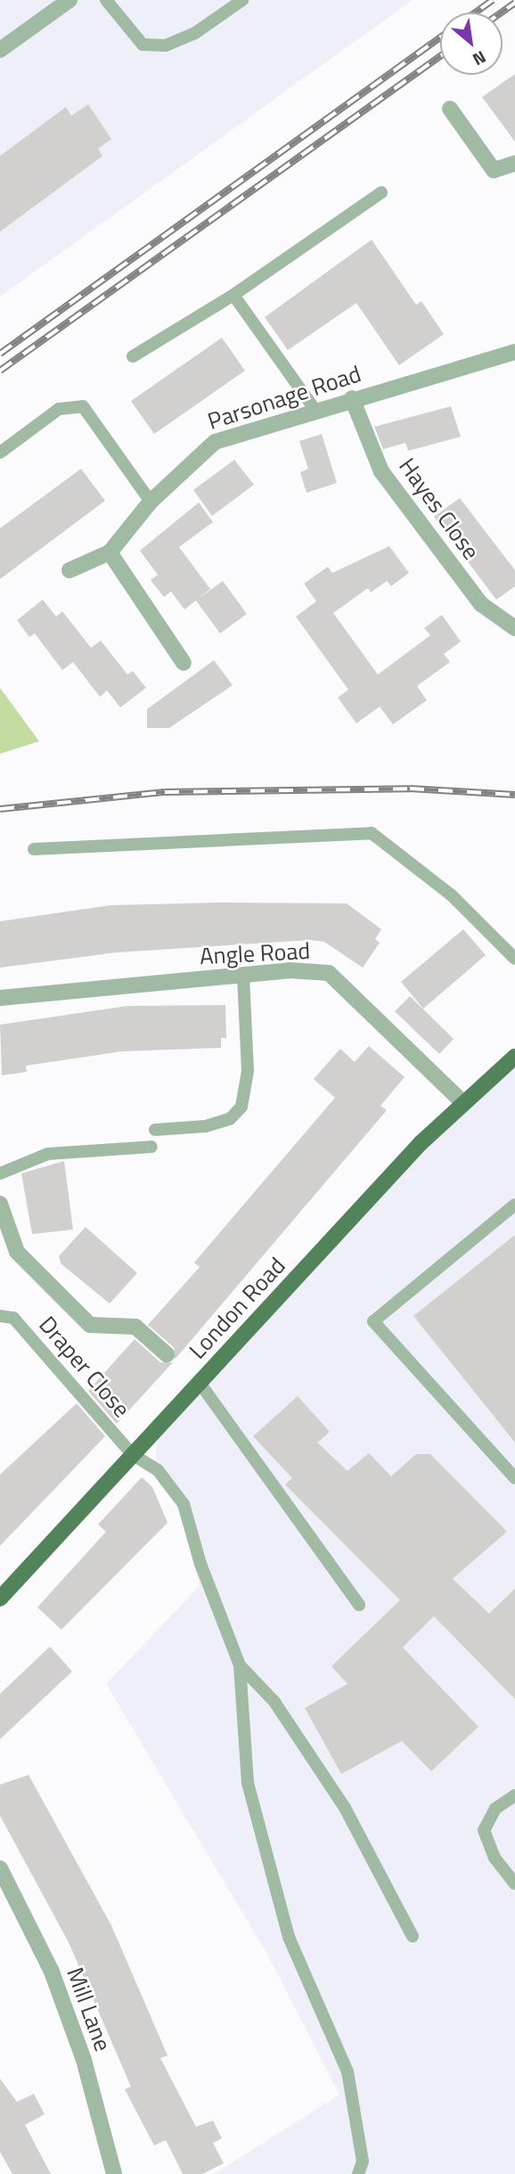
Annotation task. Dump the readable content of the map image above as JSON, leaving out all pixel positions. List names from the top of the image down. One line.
{"streets":{"main road":["London Road"],"street":["Parsonage Road","Hayes Close","Angle Road","Mill Lane"],"lane":["Draper Close"]},"crossings":[["Parsonage Road","Hayes Close"],["Angle Road","London Road"],["London Road","Draper Close"]],"north":"bottom right"}
